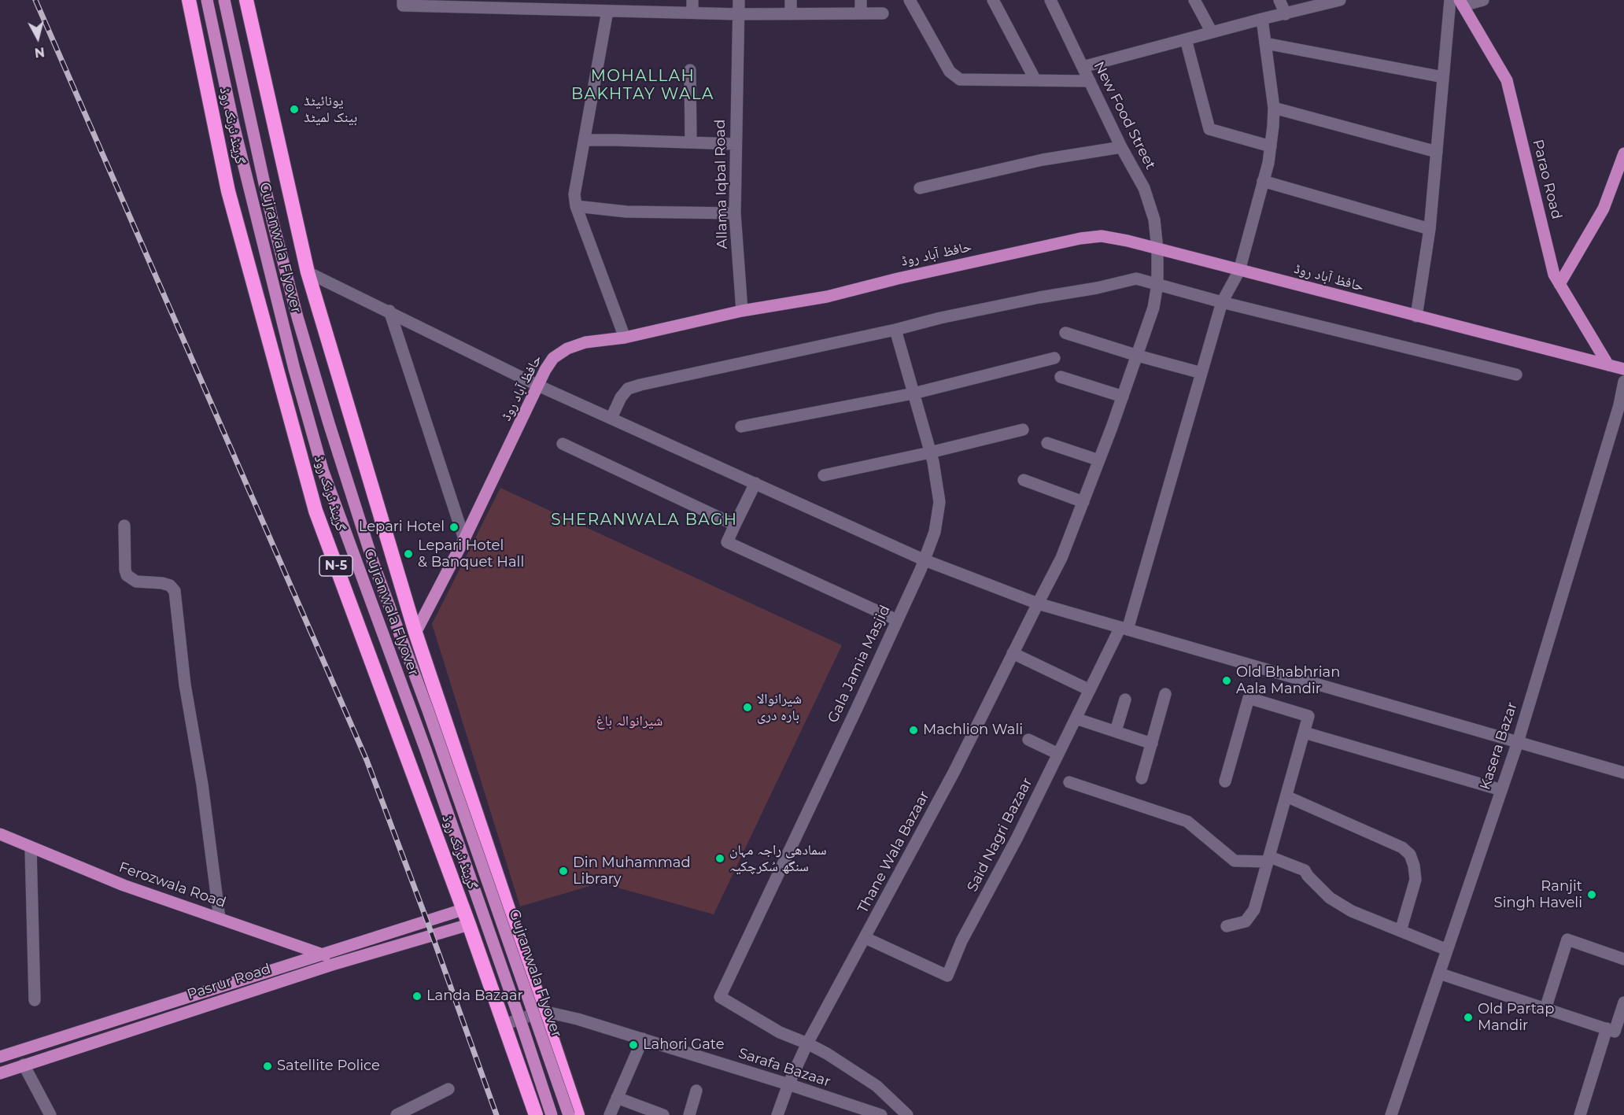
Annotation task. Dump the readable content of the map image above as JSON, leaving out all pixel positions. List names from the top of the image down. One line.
{"streets":{"highway":["گرینڈ ٹرنک روڈ","N-5"],"main road":["Parao Road","Gujranwala Flyover","حافظ آباد روڈ","Ferozwala Road","Pasrur Road"],"street":["New Food Street","Allama Iqbal Road","Gala Jamia Masjid","Kasera Bazar","Said Nagri Bazaar","Thane Wala Bazaar","Sarafa Bazaar"]},"crossings":[["New Food Street","حافظ آباد روڈ"],["New Food Street","Thane Wala Bazaar"],["گرینڈ ٹرنک روڈ","حافظ آباد روڈ"],["گرینڈ ٹرنک روڈ","Pasrur Road"],["گرینڈ ٹرنک روڈ","Sarafa Bazaar"],["Parao Road","حافظ آباد روڈ"],["Allama Iqbal Road","حافظ آباد روڈ"],["حافظ آباد روڈ","Said Nagri Bazaar"],["Gala Jamia Masjid","Thane Wala Bazaar"],["Said Nagri Bazaar","Thane Wala Bazaar"],["Thane Wala Bazaar","Sarafa Bazaar"],["Ferozwala Road","Pasrur Road"]],"districts":["MOHALLAH BAKHTAY WALA","SHERANWALA BAGH"],"parks":["شیرانوالہ باغ"],"places":["یونائیٹڈ بینک لمیٹڈ","Lepari Hotel","Lepari Hotel & Banquet Hall","Old Bhabhrian Aala Mandir","شیرانوالا بارہ دری","Machlion Wali","سمادھی راجہ مہان سنگھ سُکرچکیہ","Din Muhammad Library","Ranjit Singh Haveli","Landa Bazaar","Old Partap Mandir","Lahori Gate","Satellite Police"],"north":"bottom"}
